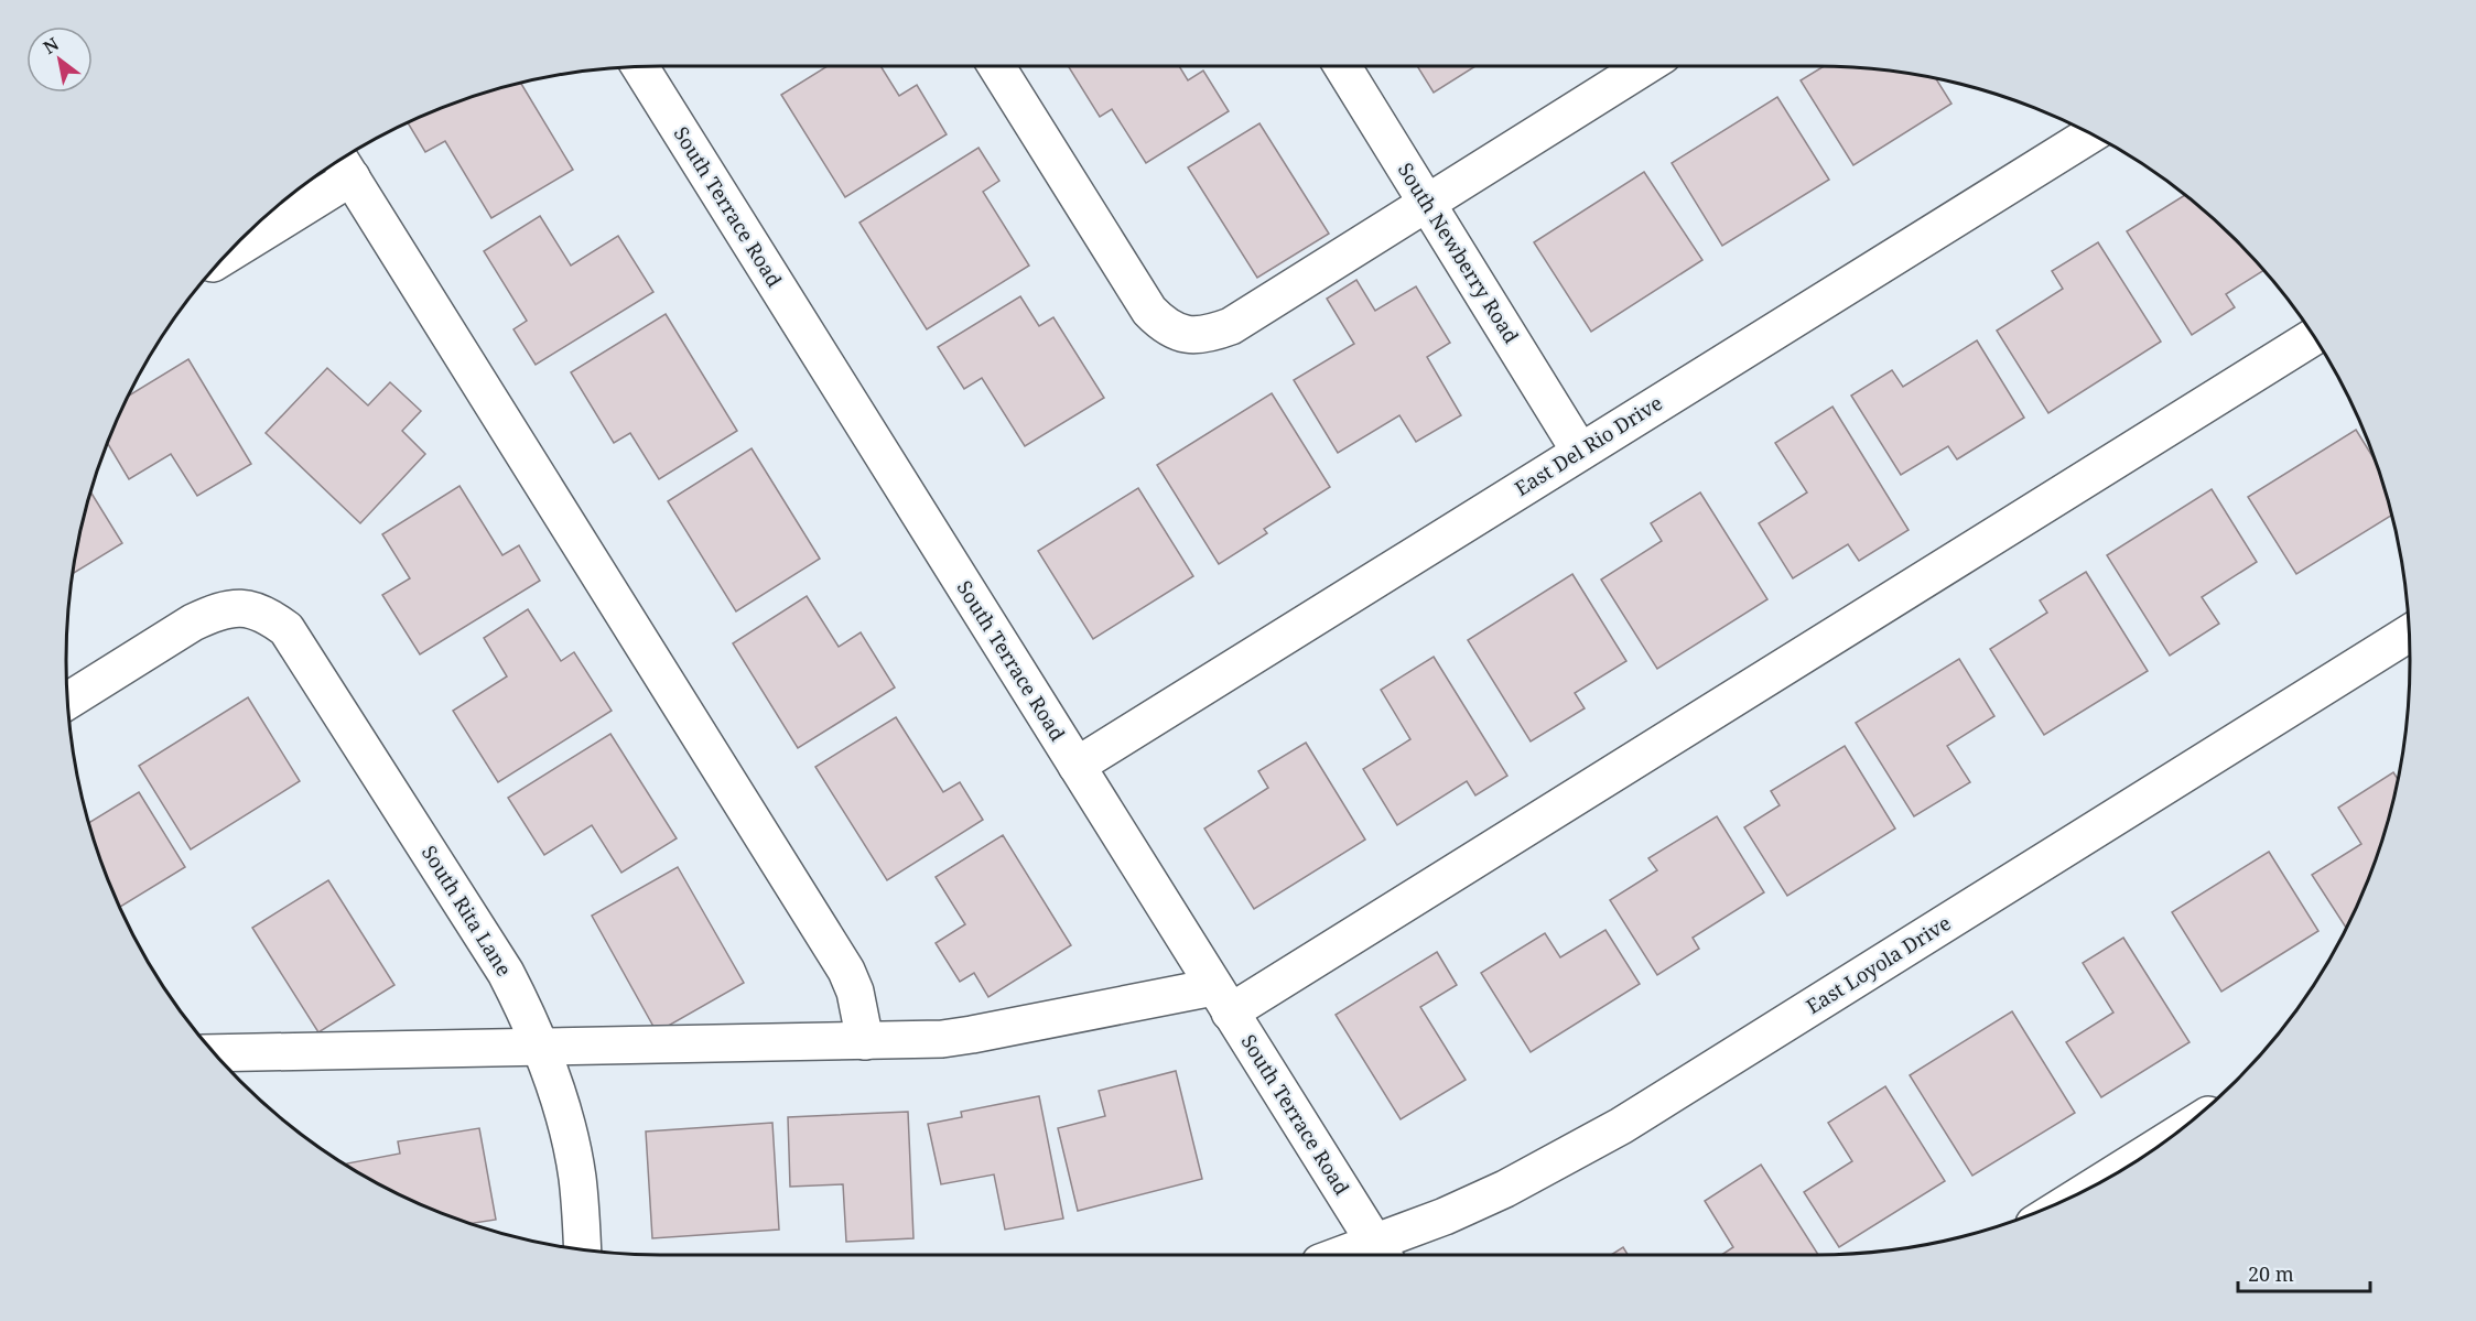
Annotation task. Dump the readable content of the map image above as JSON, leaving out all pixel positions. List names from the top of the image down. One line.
{"streets":{"street":["South Terrace Road","South Newberry Road","East Del Rio Drive","South Rita Lane","East Loyola Drive"]},"crossings":[["South Terrace Road","East Del Rio Drive"],["South Terrace Road","East Loyola Drive"],["South Newberry Road","East Del Rio Drive"]],"scale_bar":"20 m","north":"top left"}
